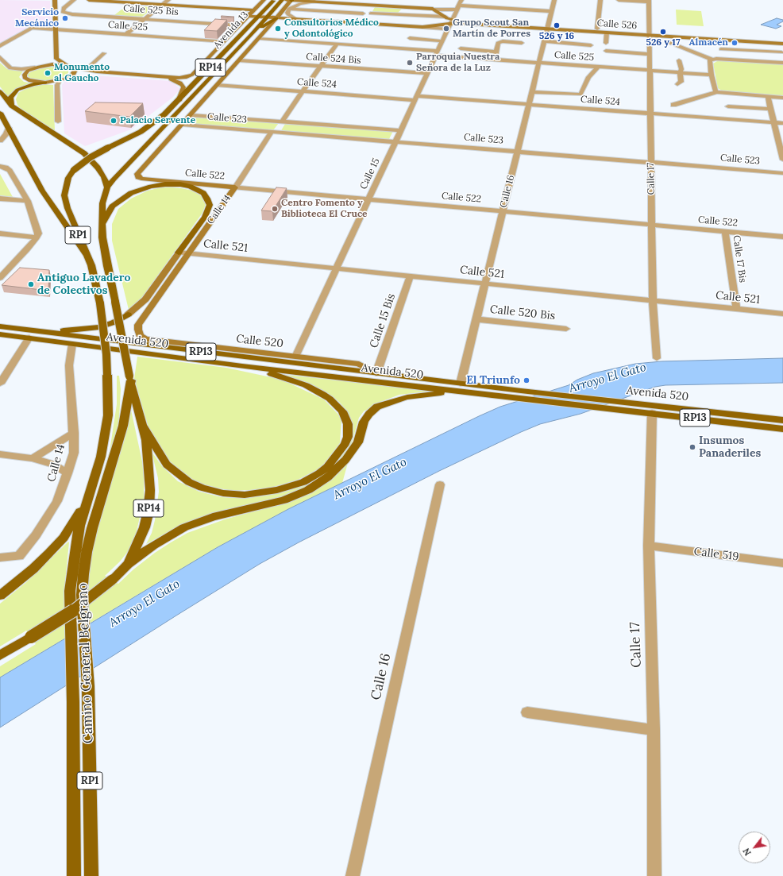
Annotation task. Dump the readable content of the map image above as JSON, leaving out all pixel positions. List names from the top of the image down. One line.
{"streets":{"main road":["Avenida 13","RP14","RP1","Avenida 520","RP13","Camino General Belgrano"],"street":["Calle 525 Bis","Calle 526","Calle 525","Calle 524 Bis","Calle 524","Calle 523","Calle 15","Calle 522","Calle 17","Calle 16","Calle 14","Calle 521","Calle 17 Bis","Calle 520 Bis","Calle 15 Bis","Calle 520","Calle 519"]},"crossings":[["Calle 526","Calle 15"],["Calle 526","Calle 17"],["Calle 526","Calle 16"],["Calle 525","Calle 15"],["Calle 525","Calle 17"],["Calle 525","Calle 16"],["Avenida 13","RP14"],["Avenida 13","Camino General Belgrano"],["Calle 524 Bis","Calle 15"],["RP14","Camino General Belgrano"],["Calle 524","Calle 15"],["Calle 524","Calle 17"],["Calle 524","Calle 16"],["Calle 523","Calle 15"],["Calle 523","Calle 522"],["Calle 523","Calle 17"],["Calle 523","Calle 16"],["Calle 523","Calle 14"],["Calle 15","Calle 522"],["Calle 15","Calle 521"],["Calle 15","Calle 520"],["Calle 522","Calle 17"],["Calle 522","Calle 16"],["Calle 522","Calle 14"],["Calle 522","Calle 17 Bis"],["Calle 17","Calle 521"],["Calle 17","Avenida 520"],["Calle 17","Calle 519"],["Calle 16","Calle 521"],["Calle 16","Calle 520 Bis"],["Calle 16","Avenida 520"],["Calle 14","Calle 521"],["Calle 14","Avenida 520"],["Calle 14","Calle 520"],["Calle 521","Calle 17 Bis"],["Calle 521","Calle 15 Bis"],["Calle 15 Bis","Avenida 520"],["Calle 15 Bis","Calle 520"],["Avenida 520","Calle 520"]],"water":["Arroyo El Gato"],"places":["Servicio Mecánico","526 y 16","Consultorios Médico y Odontológico","Grupo Scout San Martín de Porres","526 y 17","Almacén","Parroquia Nuestra Señora de la Luz","Monumento al Gaucho","Palacio Servente","Centro Fomento y Biblioteca El Cruce","Antiguo Lavadero de Colectivos","El Triunfo","Insumos Panaderiles"],"north":"bottom left"}
